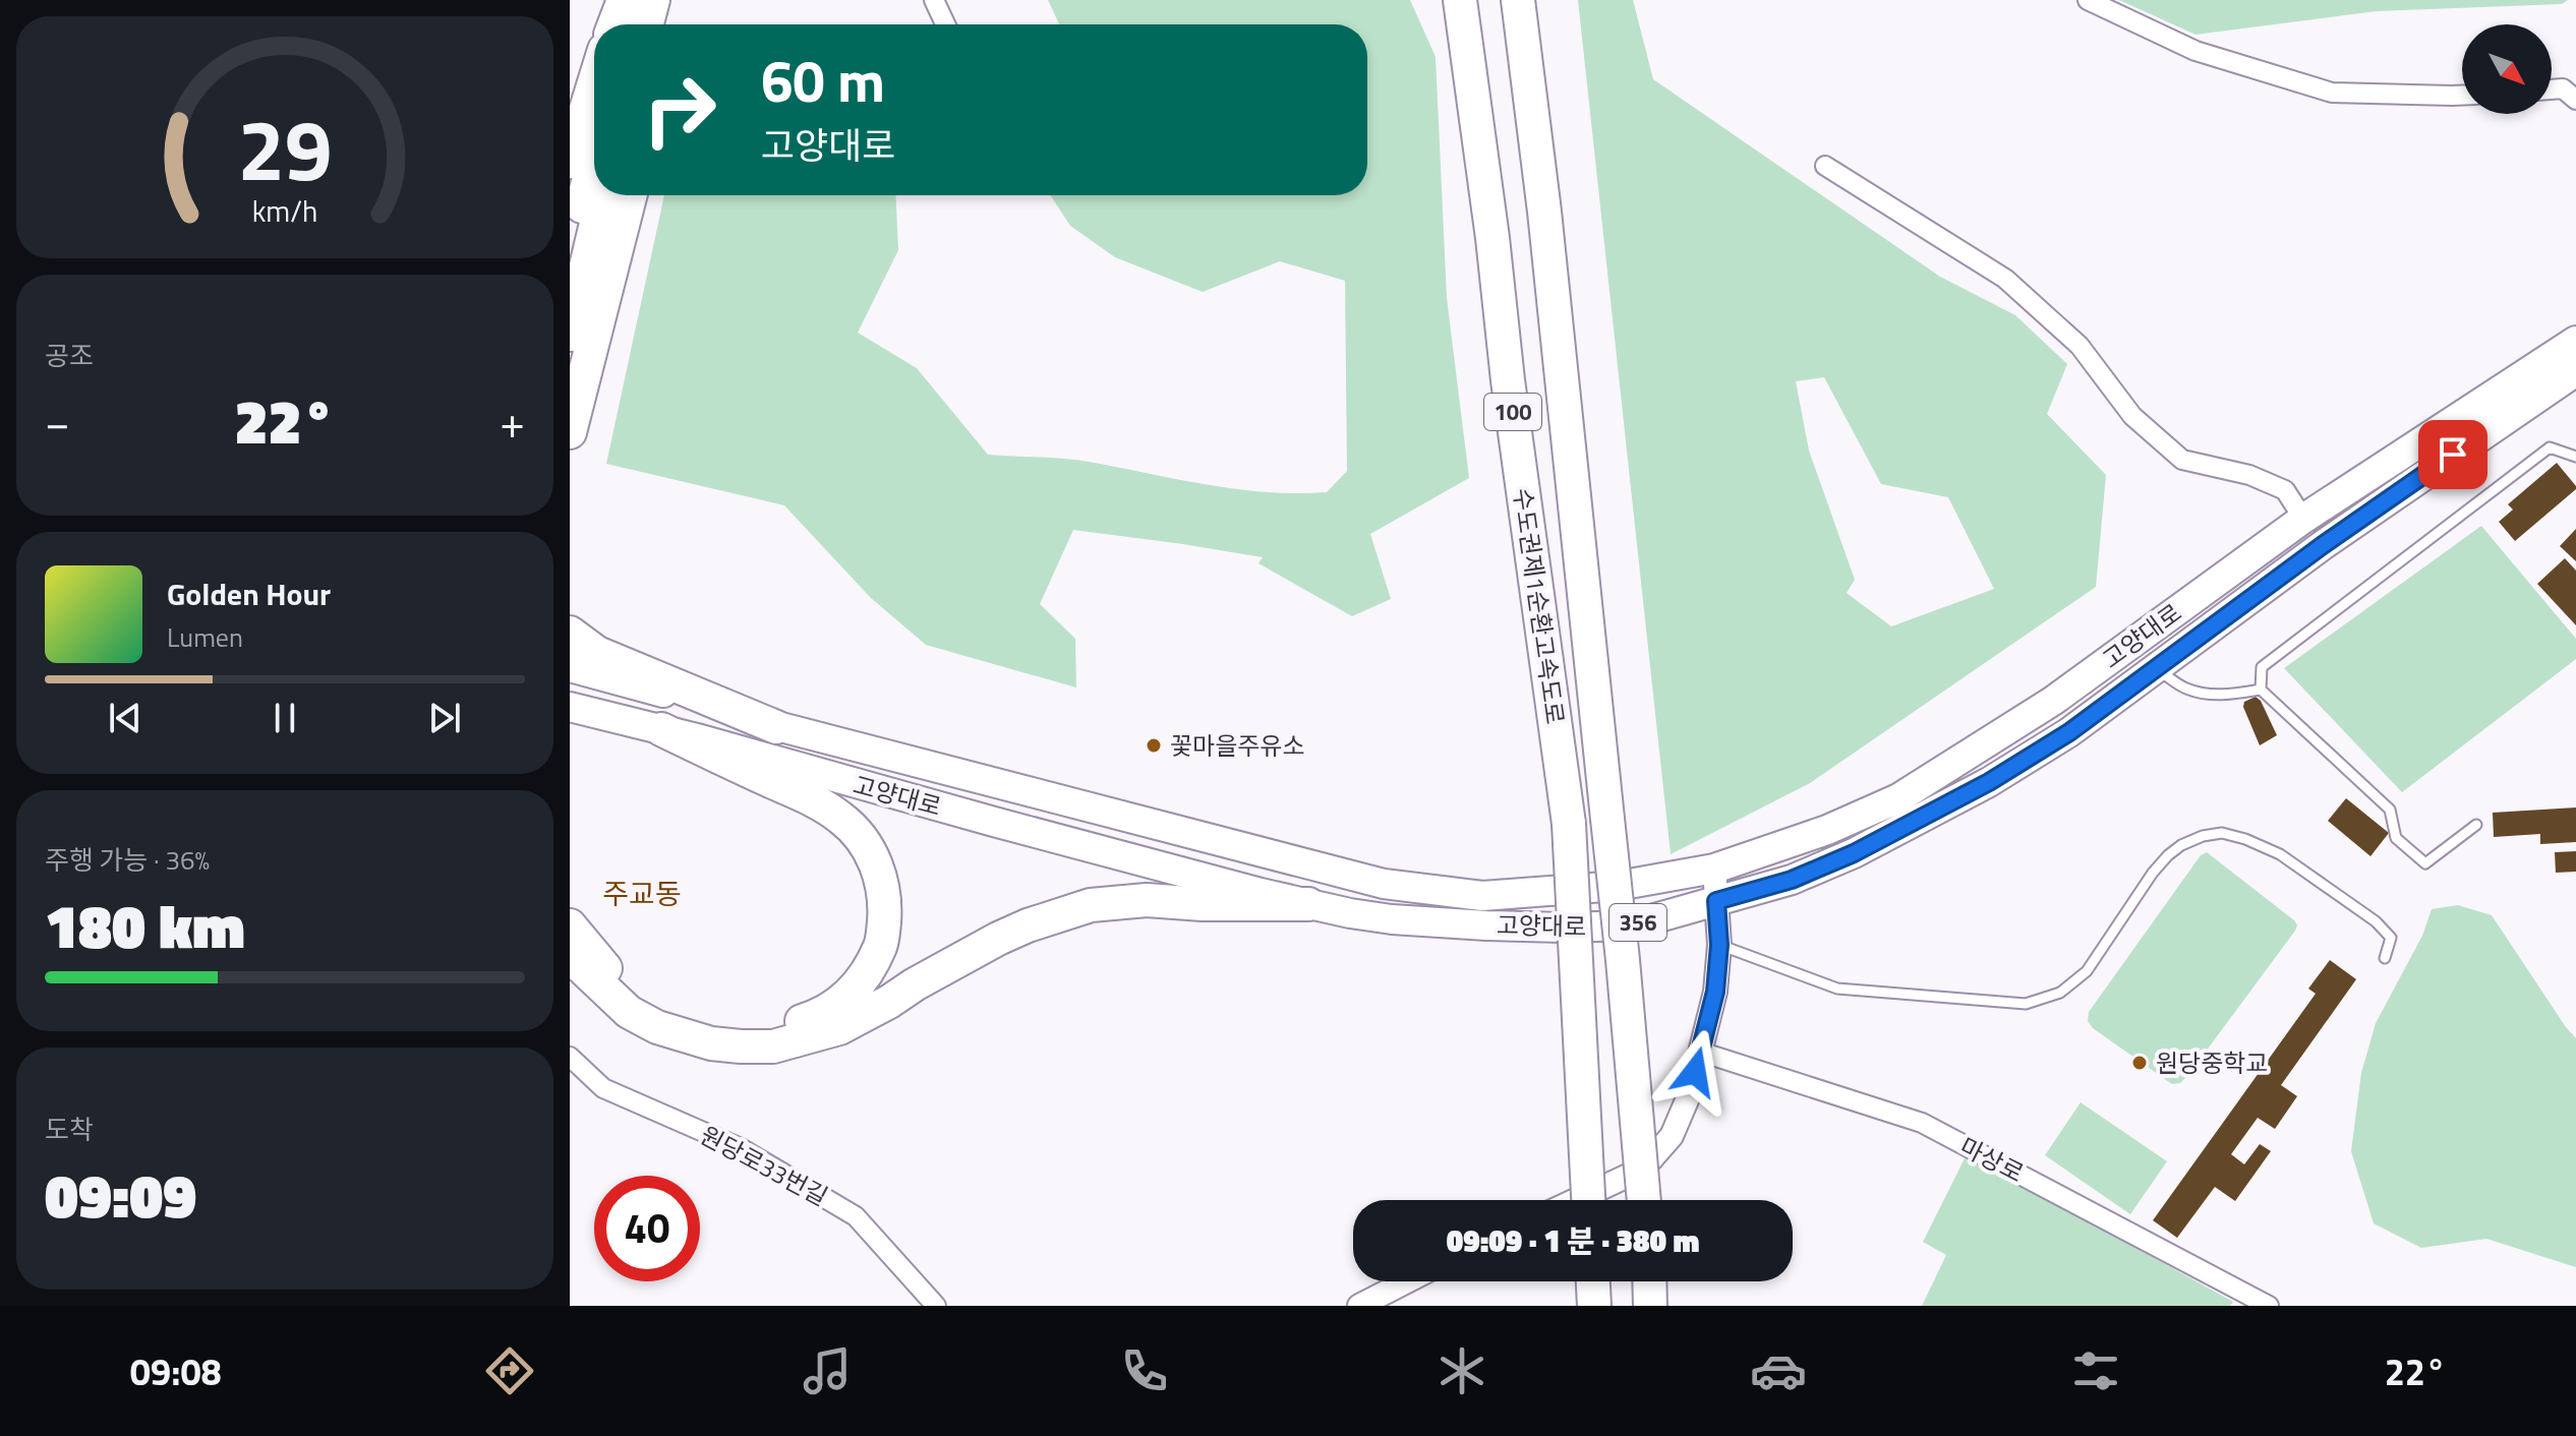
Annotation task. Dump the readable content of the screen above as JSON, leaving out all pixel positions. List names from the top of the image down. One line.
{"streets":{"highway":["100","수도권제1순환고속도로"],"main road":["고양대로","356"],"street":["마상로","원당로33번길"]},"districts":["주교동"],"places":["꽃마을주유소","원당중학교"],"north":"bottom right","page":{"turn":["60 m","고양대로"],"tile":["공조",["주행 가능 · 36%","180 km"],["도착","09:09"]],"heat":["−","22°","+"],"song":["Golden Hour","Lumen"],"limit":"40","trip":"09:09 · 1 분 · 380 m","tabs":["09:08","22°"],"gauge":["29","km/h"]}}
